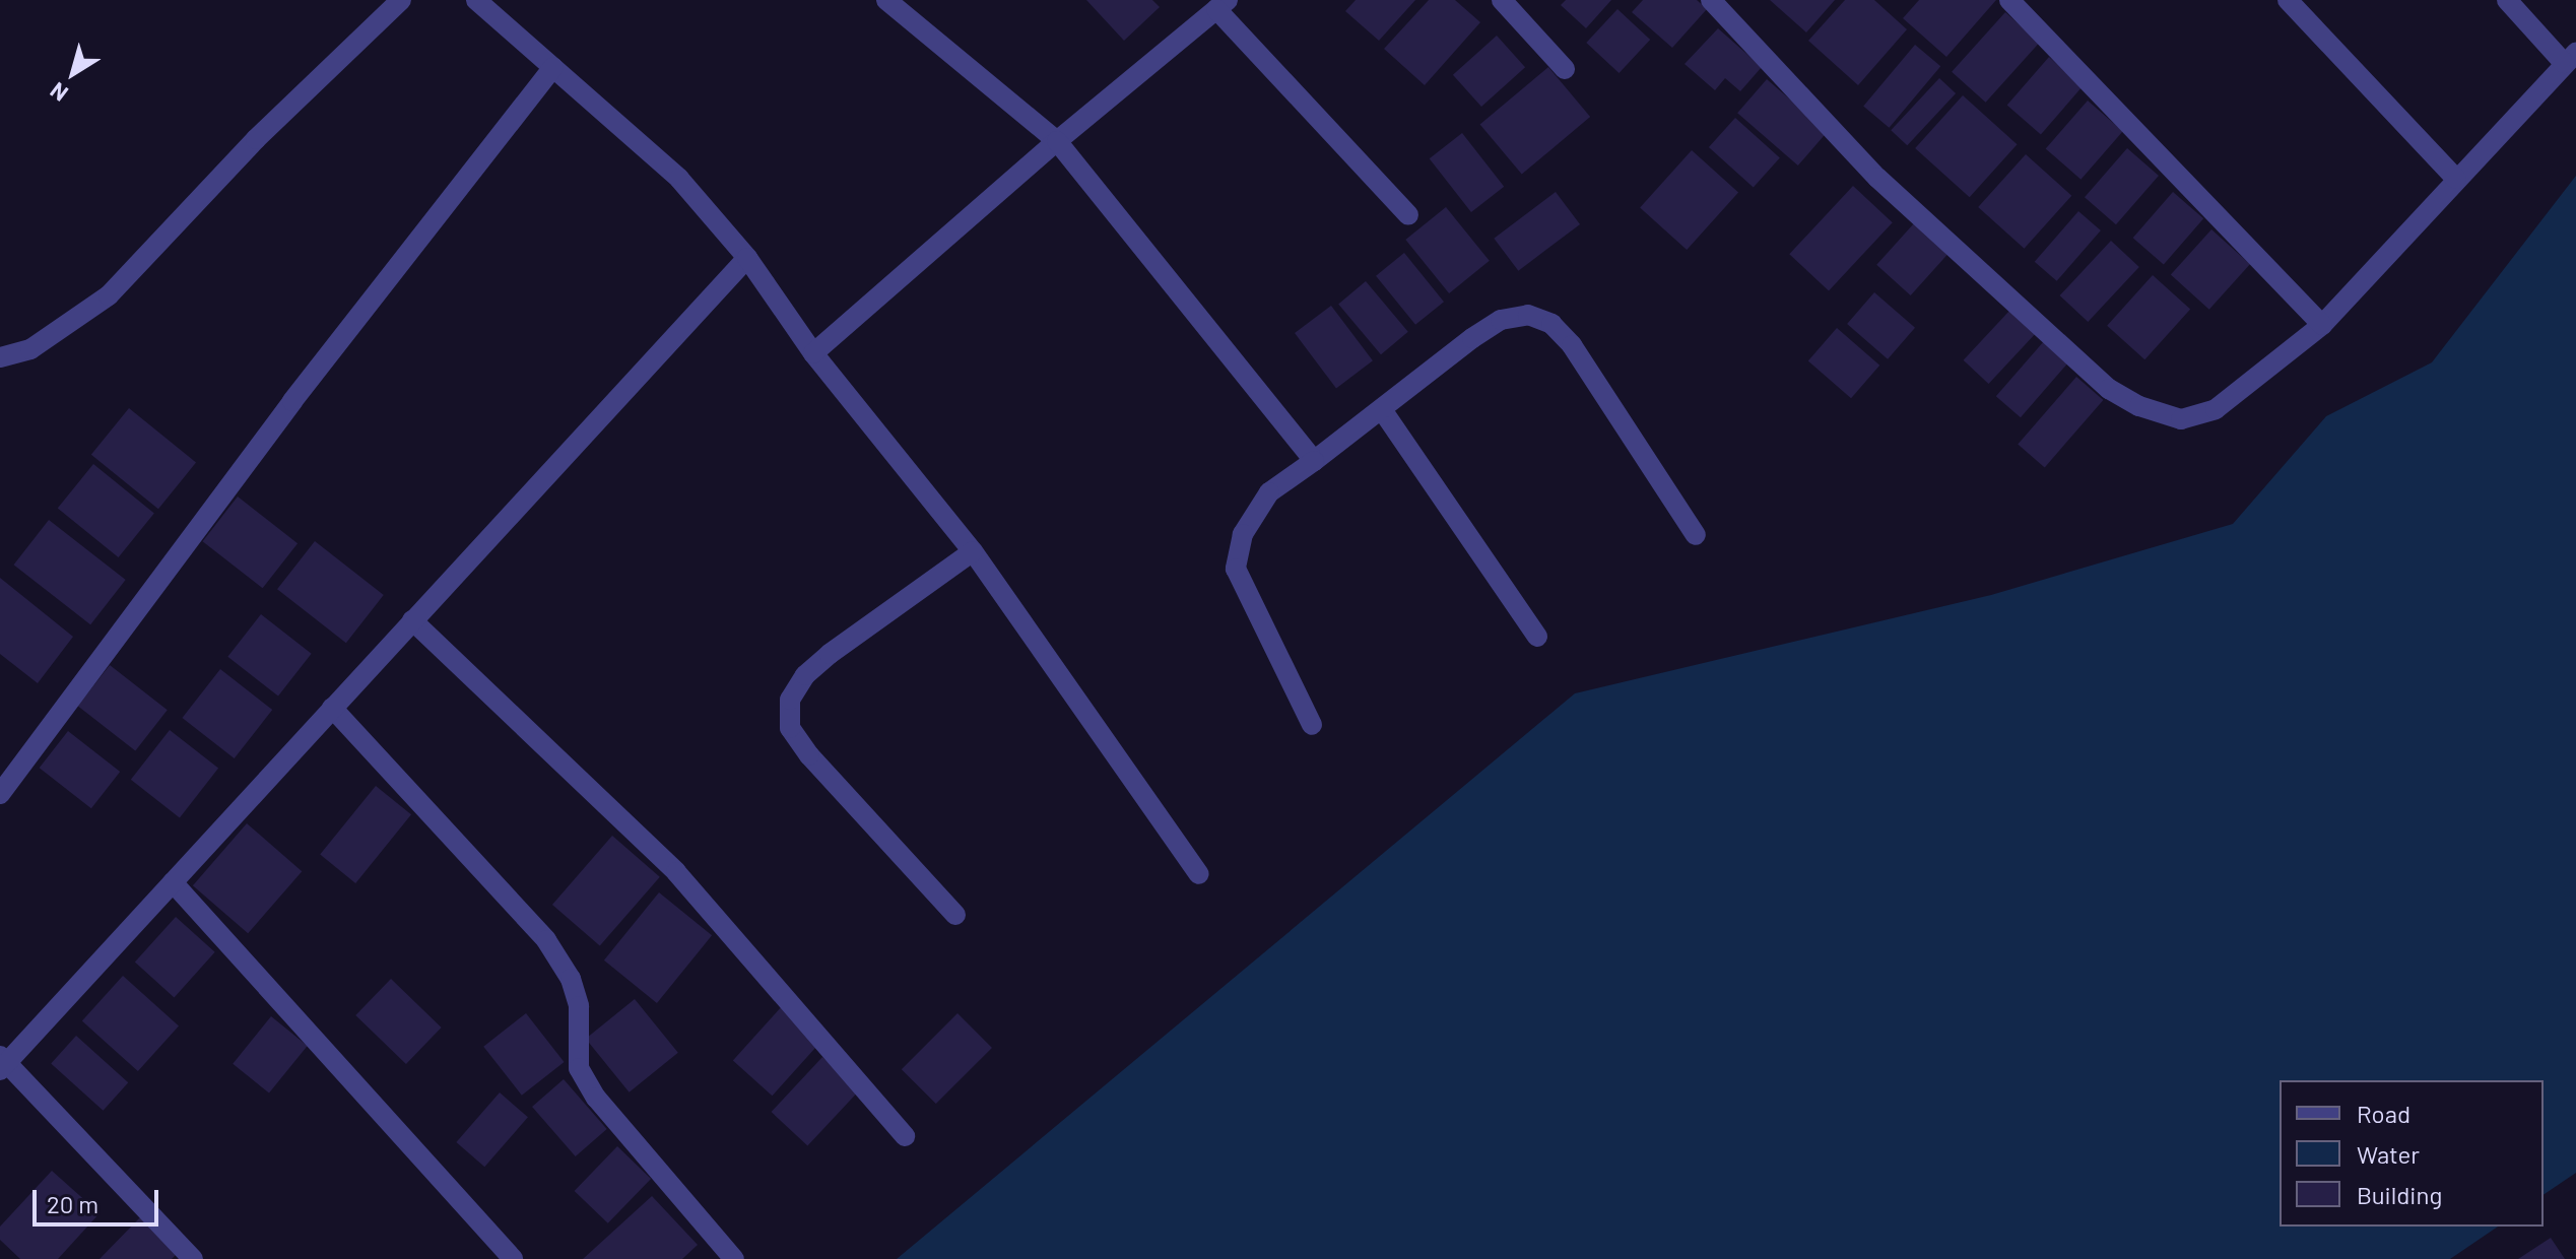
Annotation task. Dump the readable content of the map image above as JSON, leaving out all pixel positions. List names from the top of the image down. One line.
{"legend":["Road","Water","Building"],"scale_bar":"20 m","north":"bottom left"}
